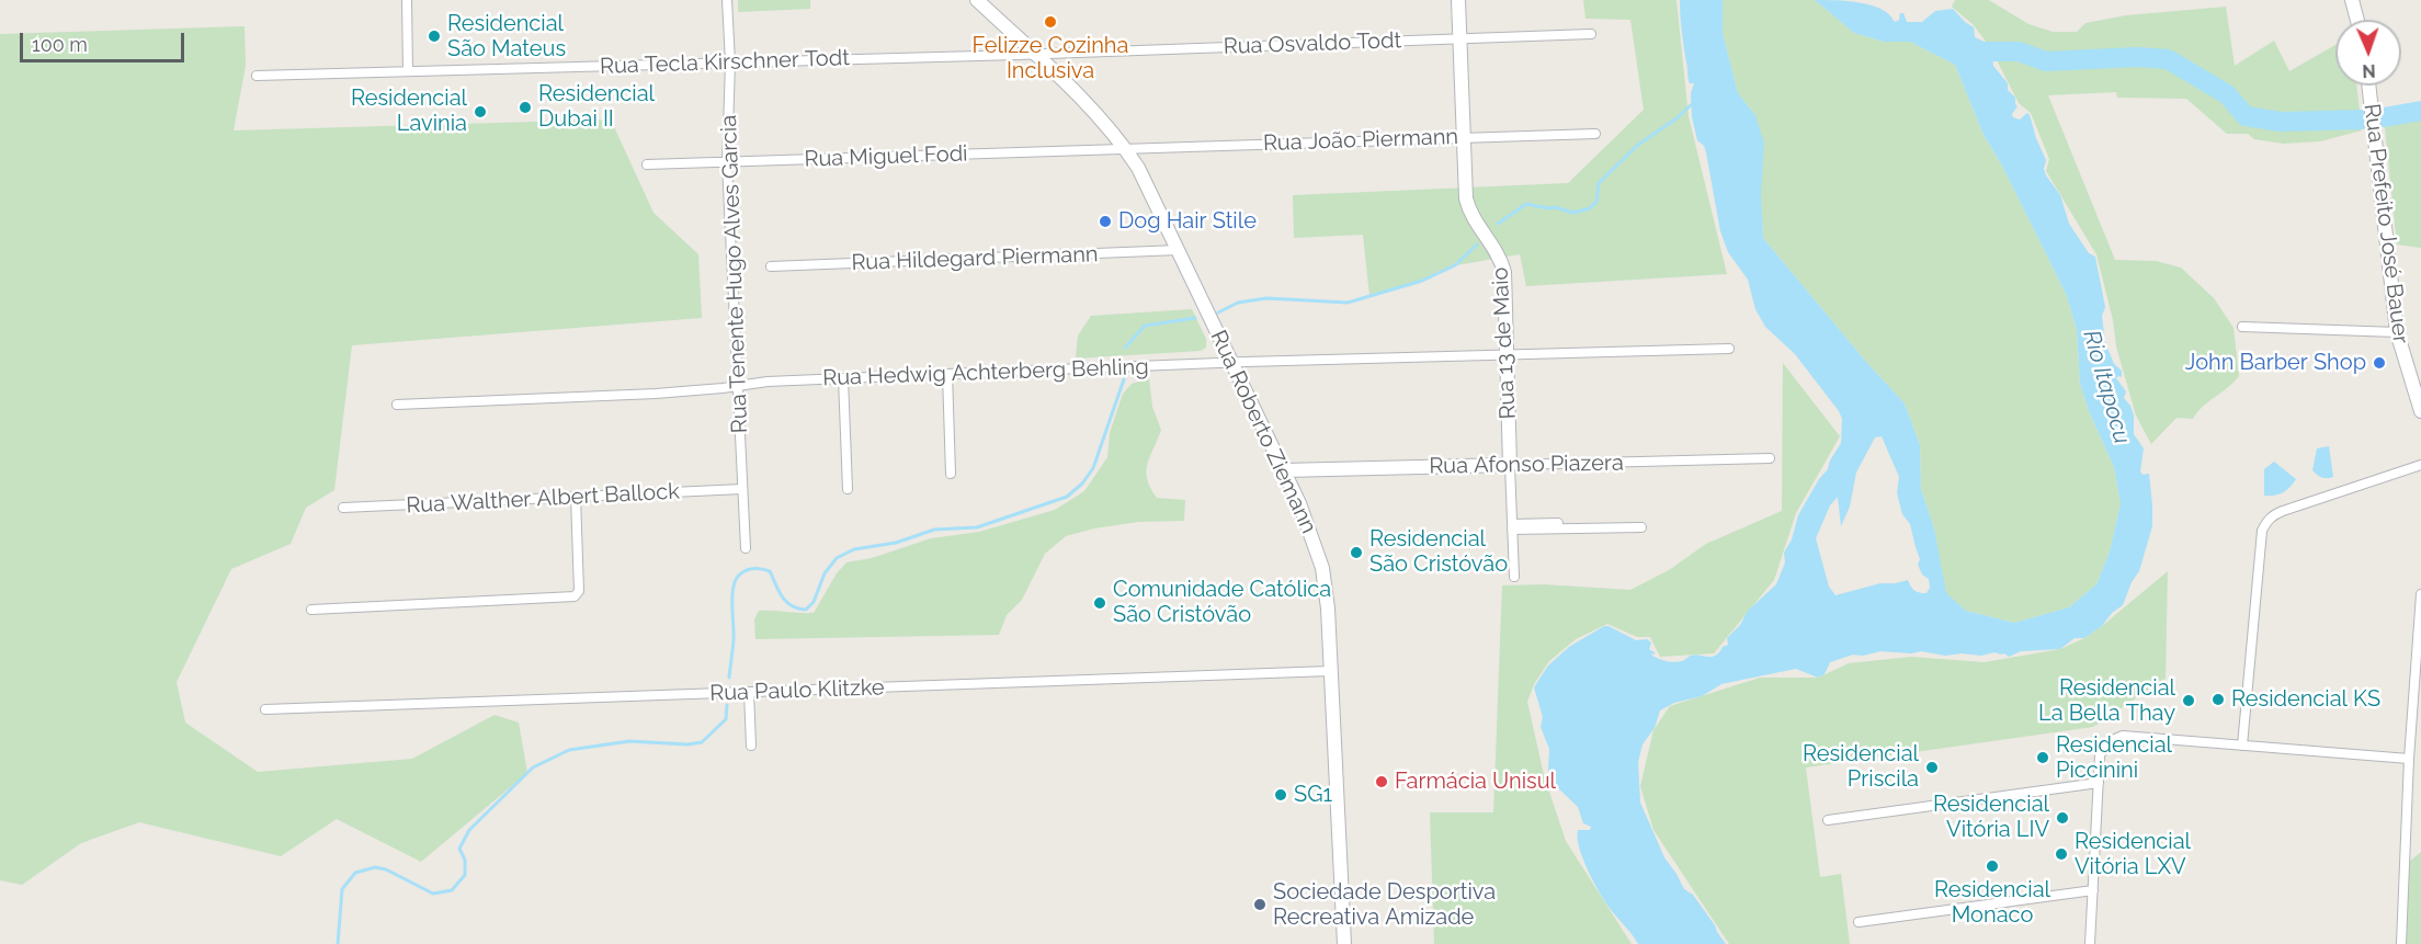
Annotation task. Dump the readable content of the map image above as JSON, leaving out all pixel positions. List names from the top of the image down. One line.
{"streets":{"main road":["Rua Prefeito José Bauer","Rua 13 de Maio","Rua Roberto Ziemann","Rua Afonso Piazera"],"street":["Rua Osvaldo Todt","Rua Tecla Kirschner Todt","Rua João Piermann","Rua Miguel Fodi","Rua Hildegard Piermann","Rua Tenente Hugo Alves Garcia","Rua Hedwig Achterberg Behling","Rua Walther Albert Ballock","Rua Paulo Klitzke"]},"crossings":[["Rua Osvaldo Todt","Rua Tecla Kirschner Todt"],["Rua Osvaldo Todt","Rua 13 de Maio"],["Rua Osvaldo Todt","Rua Roberto Ziemann"],["Rua Tecla Kirschner Todt","Rua Tenente Hugo Alves Garcia"],["Rua Tecla Kirschner Todt","Rua Roberto Ziemann"],["Rua João Piermann","Rua Miguel Fodi"],["Rua João Piermann","Rua 13 de Maio"],["Rua João Piermann","Rua Roberto Ziemann"],["Rua Miguel Fodi","Rua Tenente Hugo Alves Garcia"],["Rua Miguel Fodi","Rua Roberto Ziemann"],["Rua Hildegard Piermann","Rua Roberto Ziemann"],["Rua Tenente Hugo Alves Garcia","Rua Hedwig Achterberg Behling"],["Rua Tenente Hugo Alves Garcia","Rua Walther Albert Ballock"],["Rua 13 de Maio","Rua Hedwig Achterberg Behling"],["Rua 13 de Maio","Rua Afonso Piazera"],["Rua Hedwig Achterberg Behling","Rua Roberto Ziemann"],["Rua Roberto Ziemann","Rua Afonso Piazera"],["Rua Roberto Ziemann","Rua Paulo Klitzke"]],"water":["Rio Itapocu"],"places":["Felizze Cozinha Inclusiva","Residencial São Mateus","Residencial Dubai II","Residencial Lavinia","Dog Hair Stile","John Barber Shop","Residencial São Cristóvão","Comunidade Católica São Cristóvão","Residencial KS","Residencial La Bella Thay","Residencial Piccinini","Residencial Priscila","Farmácia Unisul","SG1","Residencial Vitória LIV","Residencial Vitória LXV","Residencial Monaco","Sociedade Desportiva Recreativa Amizade"],"scale_bar":"100 m","north":"bottom"}
